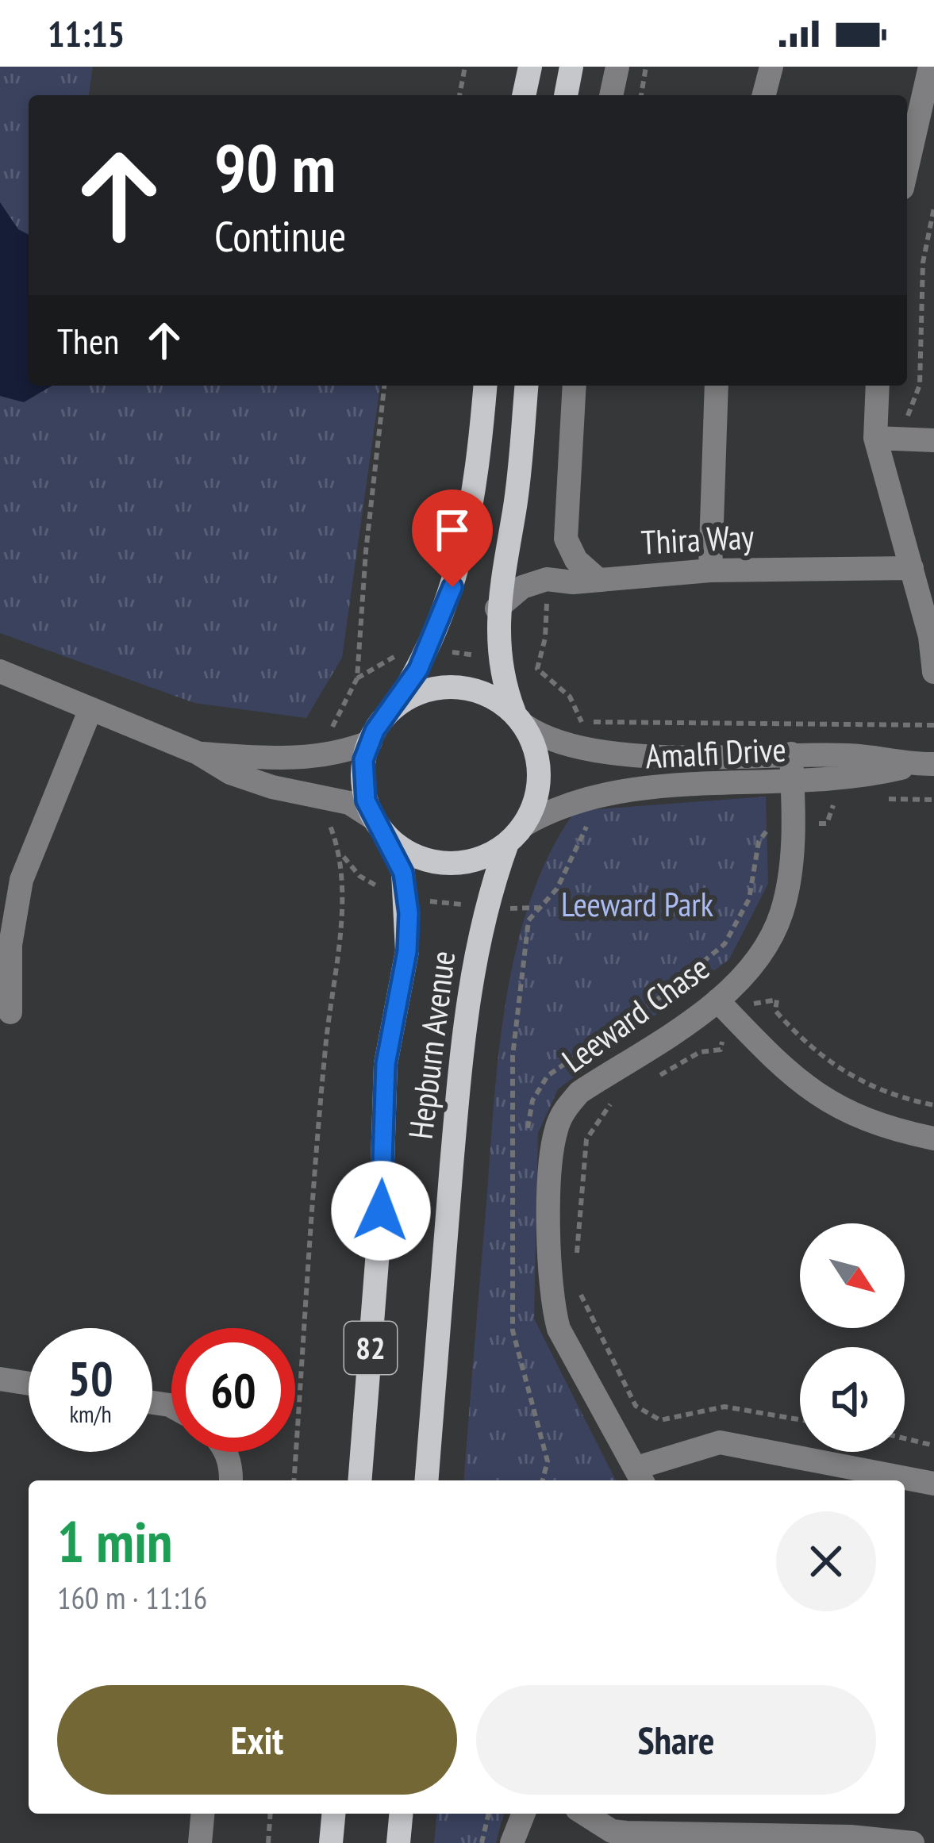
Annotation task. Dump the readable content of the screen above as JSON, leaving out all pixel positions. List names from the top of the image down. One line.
{"streets":{"main road":["Hepburn Avenue","82"],"street":["Thira Way","Amalfi Drive","Leeward Chase"]},"crossings":[["Thira Way","82"],["Amalfi Drive","Leeward Chase"],["Amalfi Drive","Hepburn Avenue"],["Amalfi Drive","82"],["Hepburn Avenue","82"]],"parks":["Leeward Park"],"north":"bottom right","page":{"status":"11:15","turn":["90 m","Continue"],"then":"Then","speed":"50 km/h","limit":"60","heading":["1 min","160 m · 11:16"],"buttons":["Exit","Share"]}}
